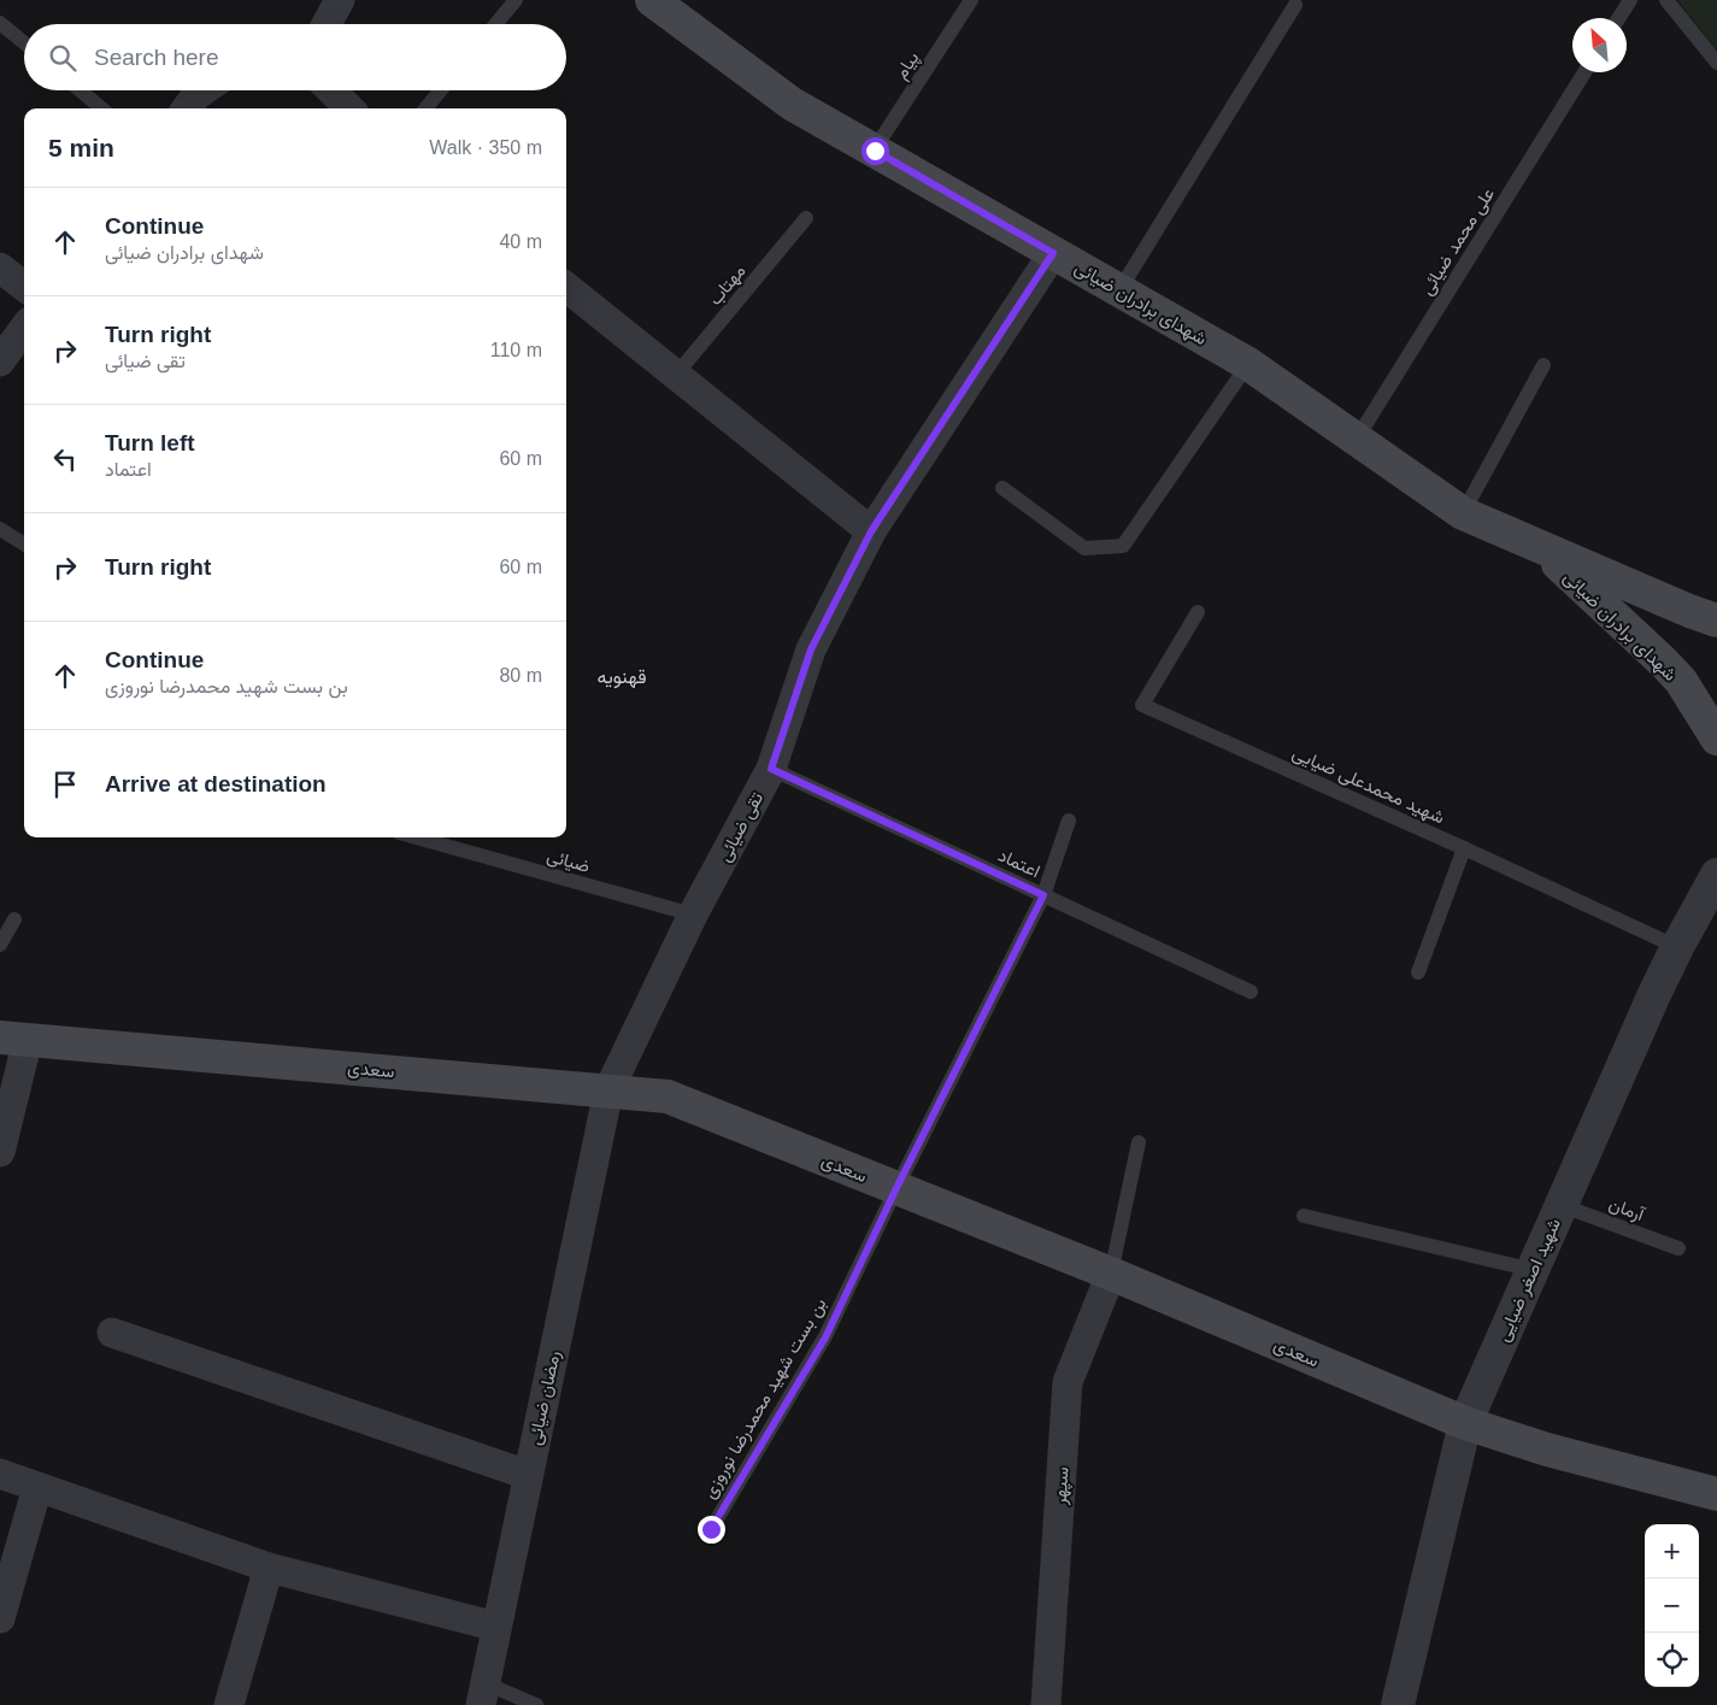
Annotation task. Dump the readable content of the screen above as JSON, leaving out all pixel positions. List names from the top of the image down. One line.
{"streets":{"main road":["شهدای برادران ضیائی","سعدی"],"street":["تقی ضیائی","شهید اصغر ضیایی","رمضان ضیائی","سپهر"],"lane":["پیام","علی محمد ضیائی","مهتاب","شهید محمدعلی ضیایی","ضیائی","اعتماد","آرمان","بن بست شهید محمدرضا نوروزی"]},"crossings":[["پیام","شهدای برادران ضیائی"],["علی محمد ضیائی","شهدای برادران ضیائی"],["شهدای برادران ضیائی","تقی ضیائی"],["شهید محمدعلی ضیایی","شهید اصغر ضیایی"],["تقی ضیائی","ضیائی"],["تقی ضیائی","اعتماد"],["تقی ضیائی","سعدی"],["تقی ضیائی","رمضان ضیائی"],["اعتماد","بن بست شهید محمدرضا نوروزی"],["سعدی","شهید اصغر ضیایی"],["سعدی","رمضان ضیائی"],["سعدی","بن بست شهید محمدرضا نوروزی"],["سعدی","سپهر"],["آرمان","شهید اصغر ضیایی"]],"districts":["قهنویه"],"north":"top left","page":{"search":"Search here","heading":["5 min","Walk · 350 m"],"list":[["Continue","شهدای برادران ضیائی","40 m"],["Turn right","تقی ضیائی","110 m"],["Turn left","اعتماد","60 m"],["Turn right","60 m"],["Continue","بن بست شهید محمدرضا نوروزی","80 m"],"Arrive at destination"],"map_buttons":["+","−"]}}
